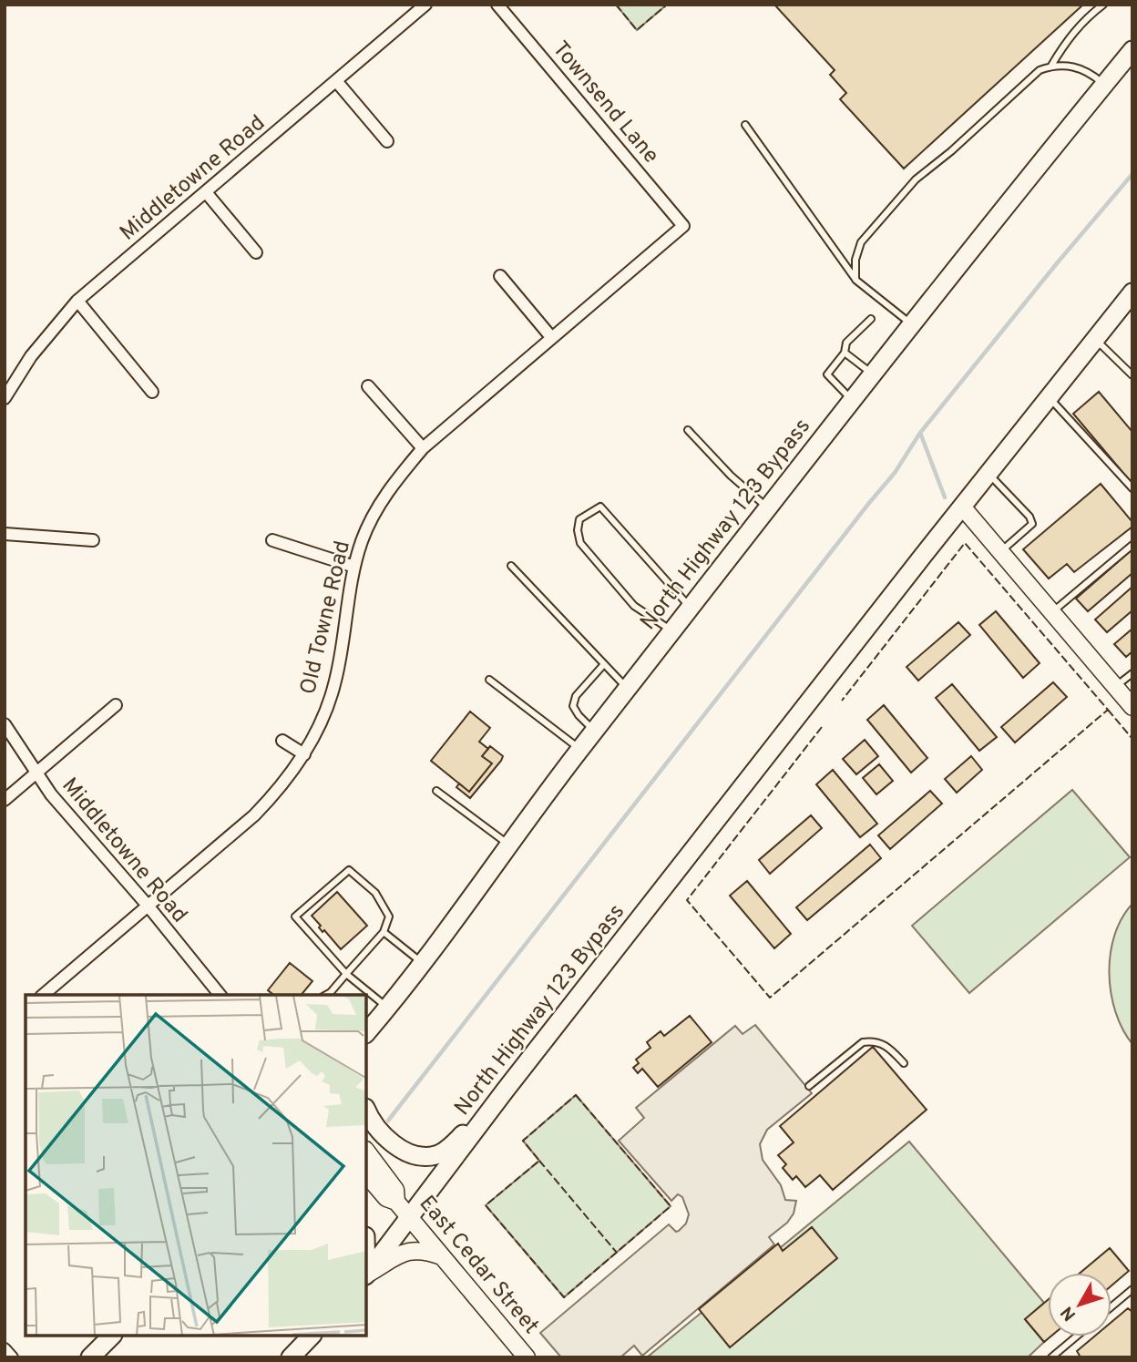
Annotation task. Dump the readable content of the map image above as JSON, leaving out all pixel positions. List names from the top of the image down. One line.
{"streets":{"main road":["North Highway 123 Bypass"],"street":["Townsend Lane","Middletowne Road","Old Towne Road","East Cedar Street"]},"crossings":[["Townsend Lane","Old Towne Road"],["Middletowne Road","Old Towne Road"],["North Highway 123 Bypass","East Cedar Street"]],"north":"bottom left"}
